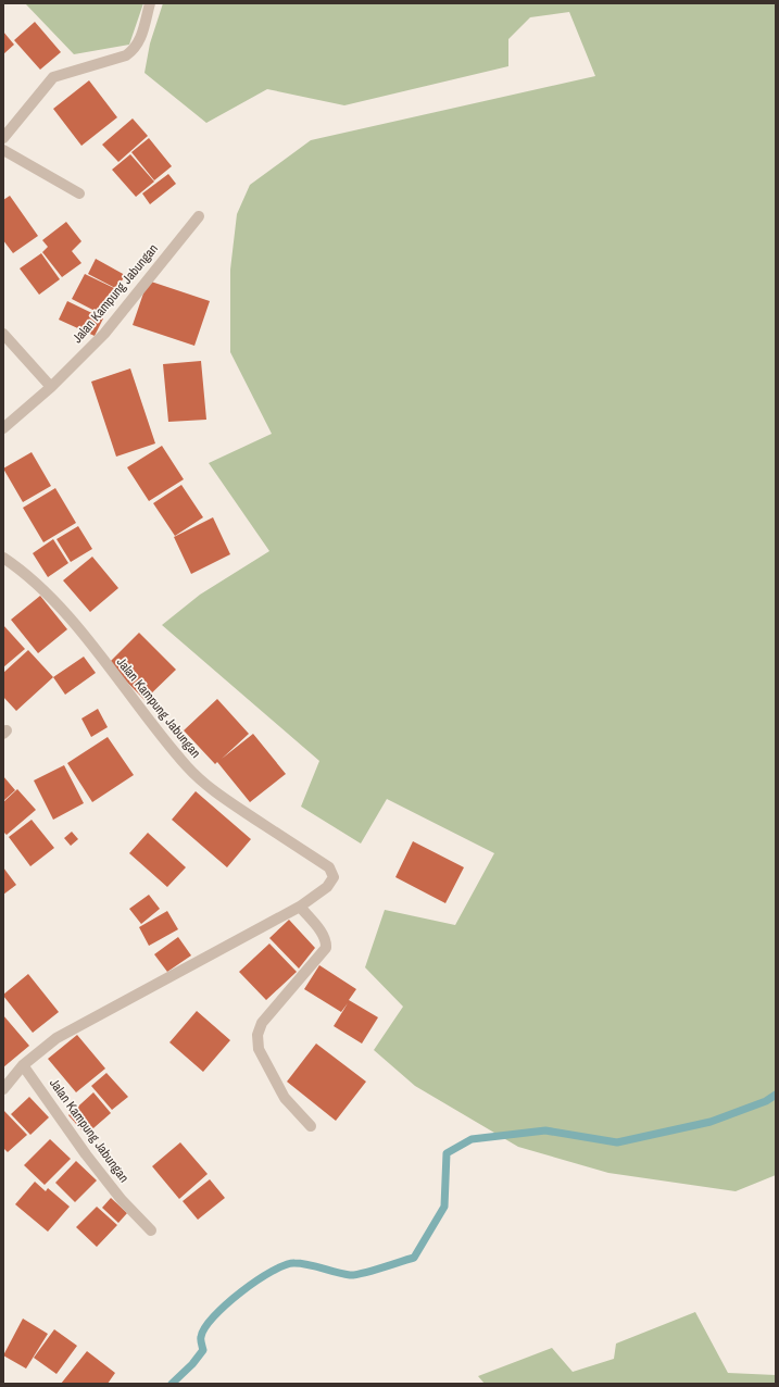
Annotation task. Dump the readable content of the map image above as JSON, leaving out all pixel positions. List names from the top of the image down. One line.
{"streets":{"street":["Jalan Kampung Jabungan"]}}
